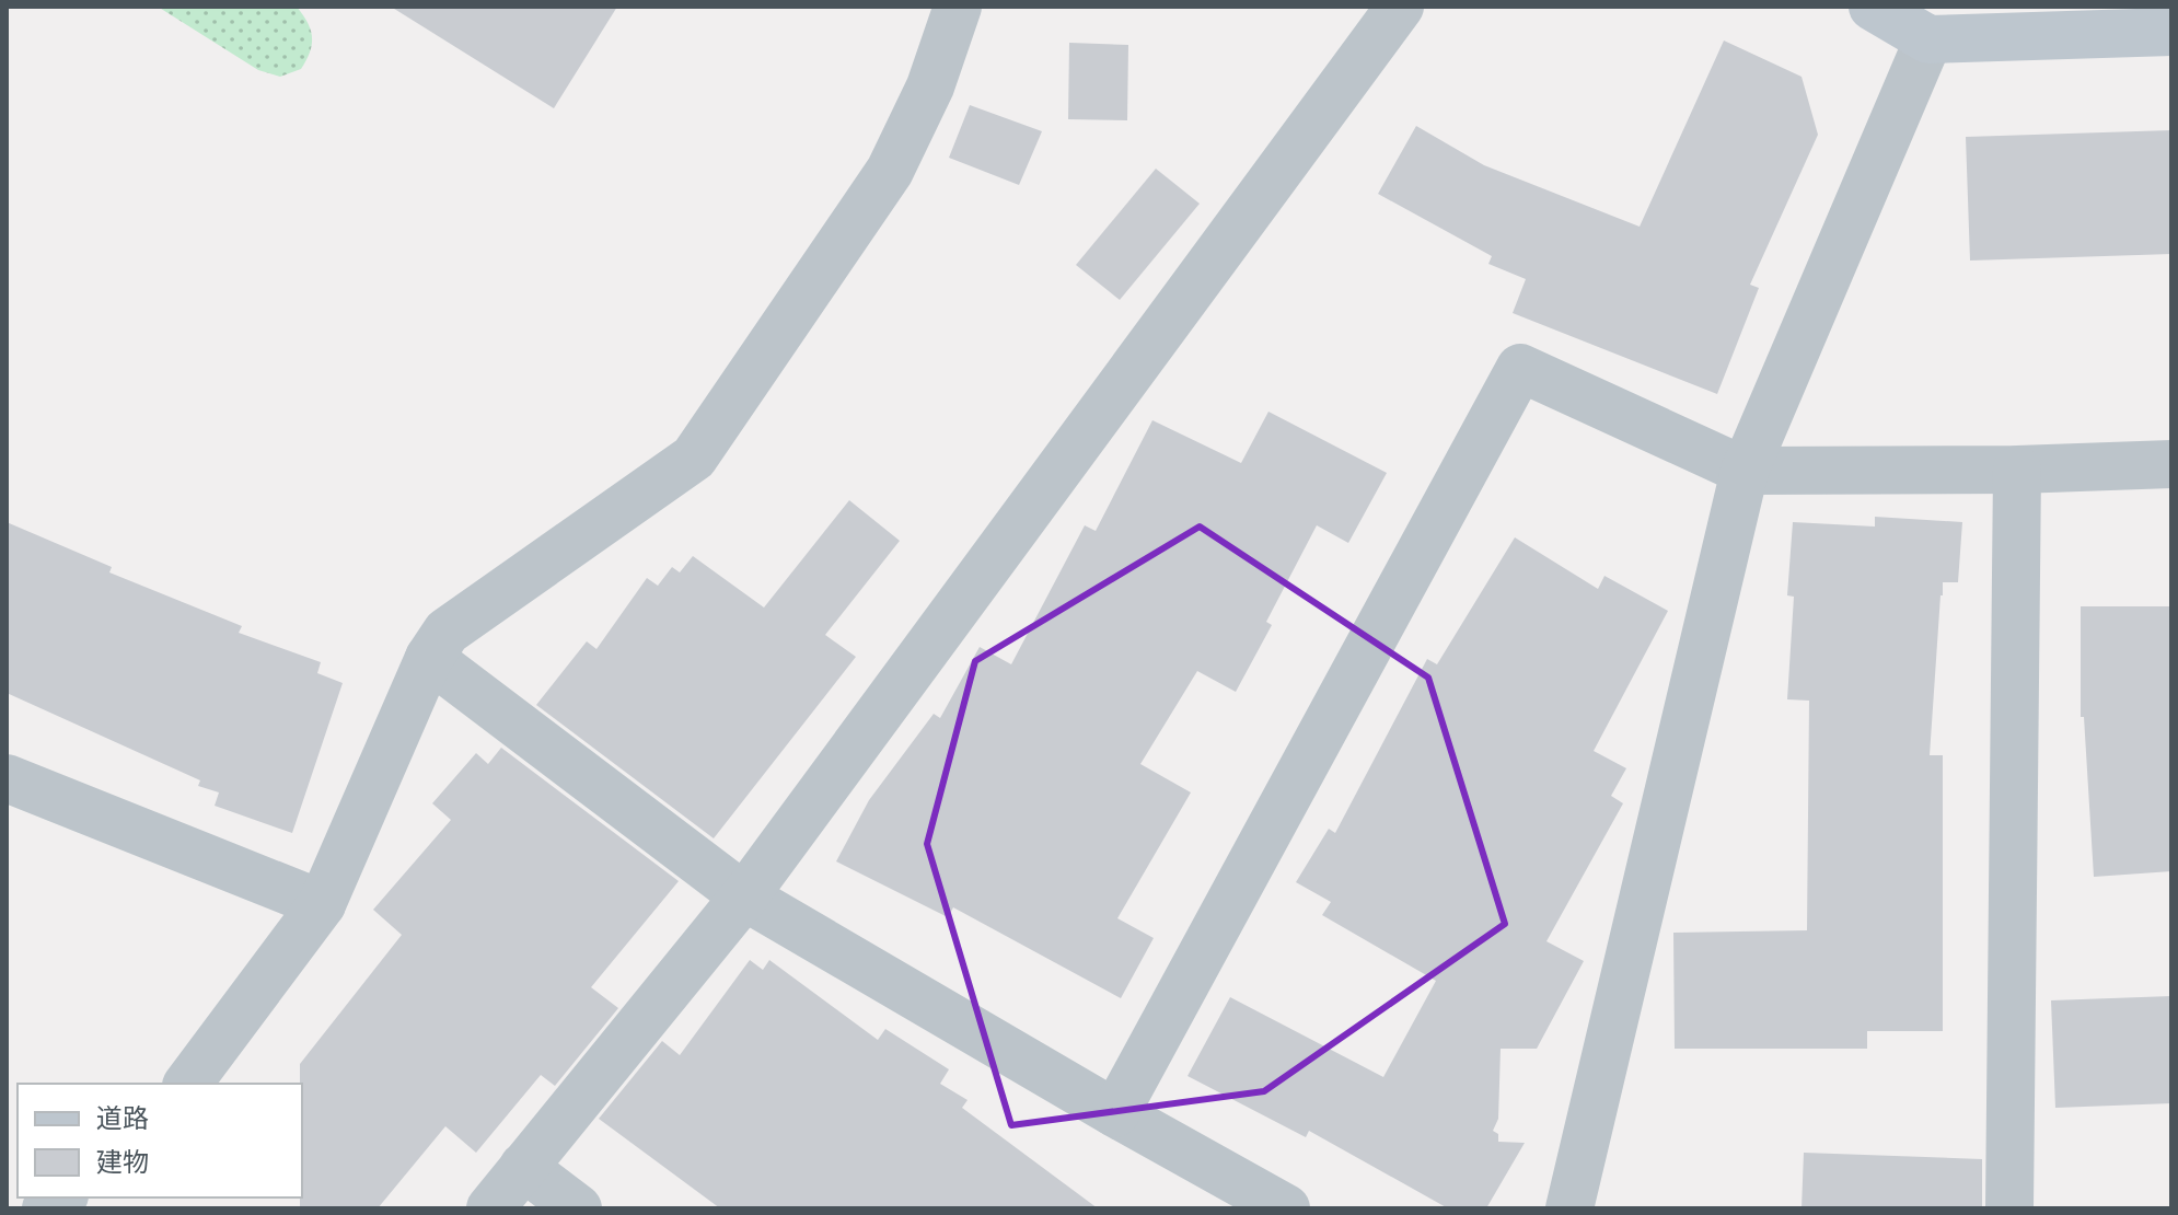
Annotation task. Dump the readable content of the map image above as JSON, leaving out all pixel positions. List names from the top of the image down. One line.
{"legend":["道路","建物"]}
